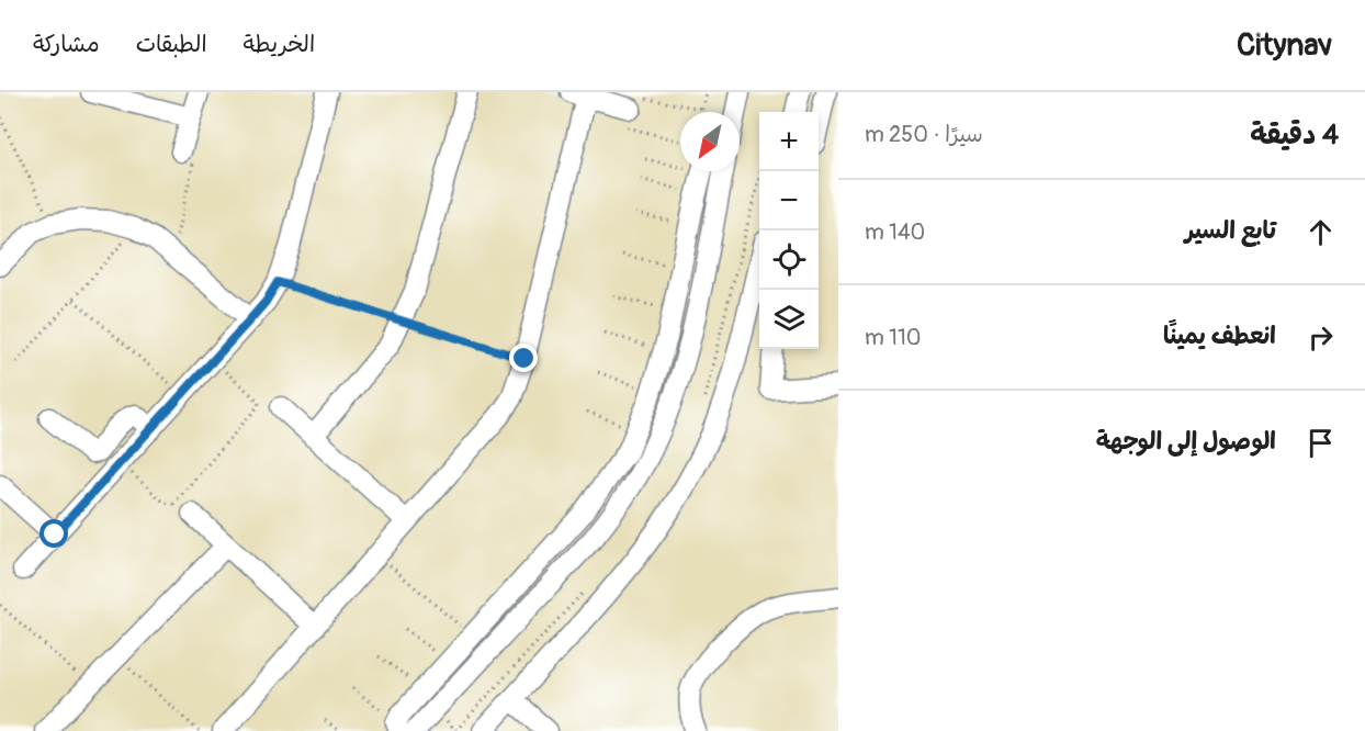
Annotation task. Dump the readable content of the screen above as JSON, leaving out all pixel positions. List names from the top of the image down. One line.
{"north":"bottom left","page":{"header":"Citynav","nav":["الخريطة","الطبقات","مشاركة"],"heading":["4 دقيقة","سيرًا · 250 m"],"map_buttons":["+","−"],"list":[["تابع السير","140 m"],["انعطف يمينًا","110 m"],"الوصول إلى الوجهة"]}}
